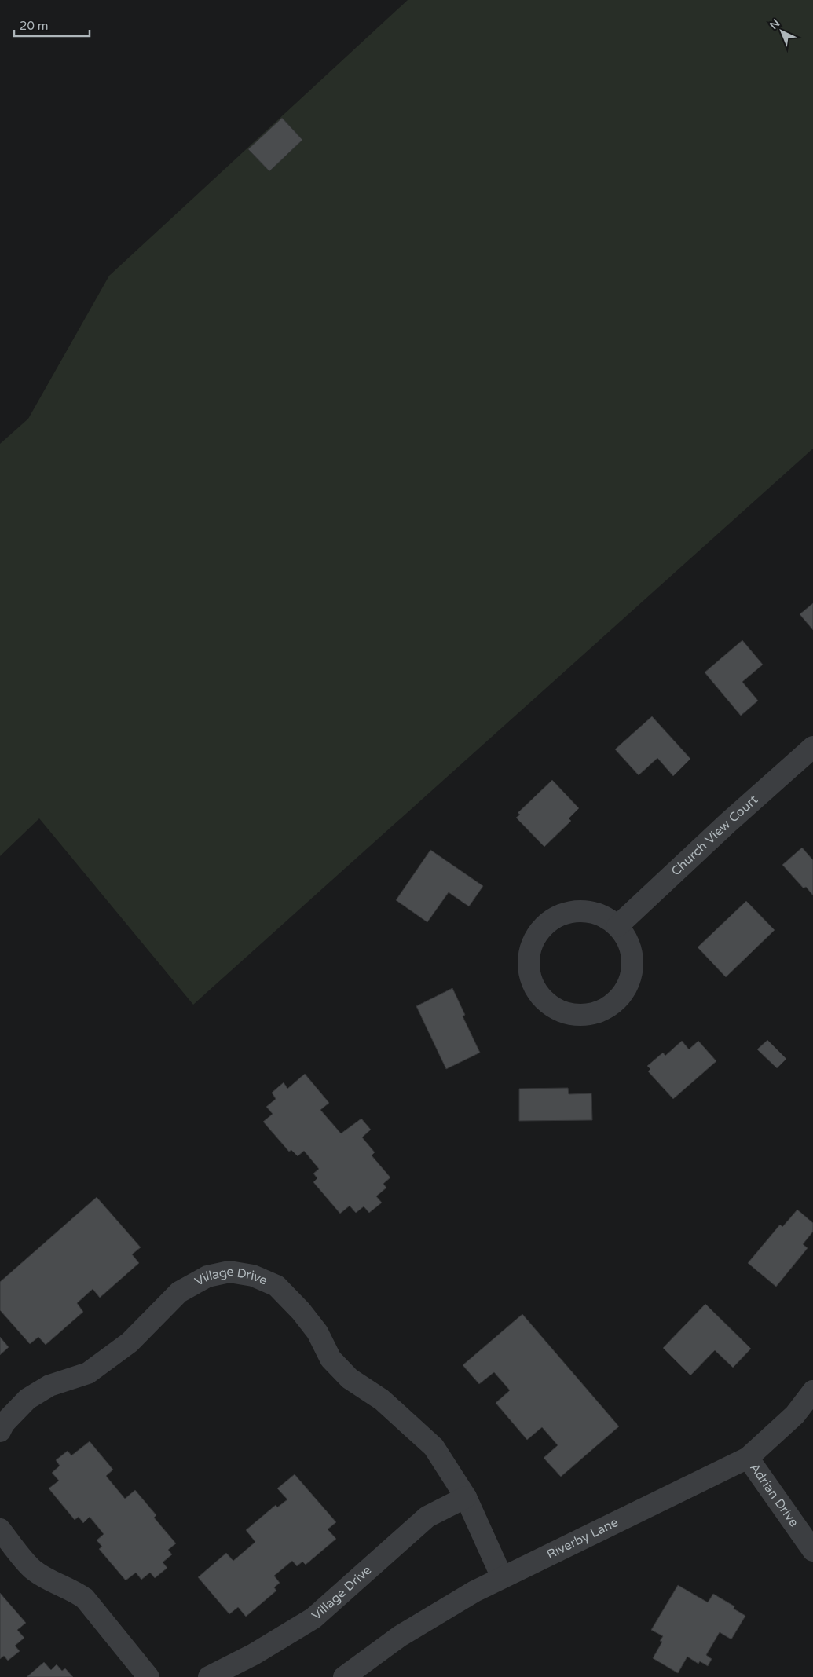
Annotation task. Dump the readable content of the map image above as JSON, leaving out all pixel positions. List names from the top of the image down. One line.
{"streets":{"street":["Church View Court","Village Drive","Adrian Drive","Riverby Lane"]},"crossings":[["Village Drive","Riverby Lane"],["Adrian Drive","Riverby Lane"]],"scale_bar":"20 m","north":"top left"}
